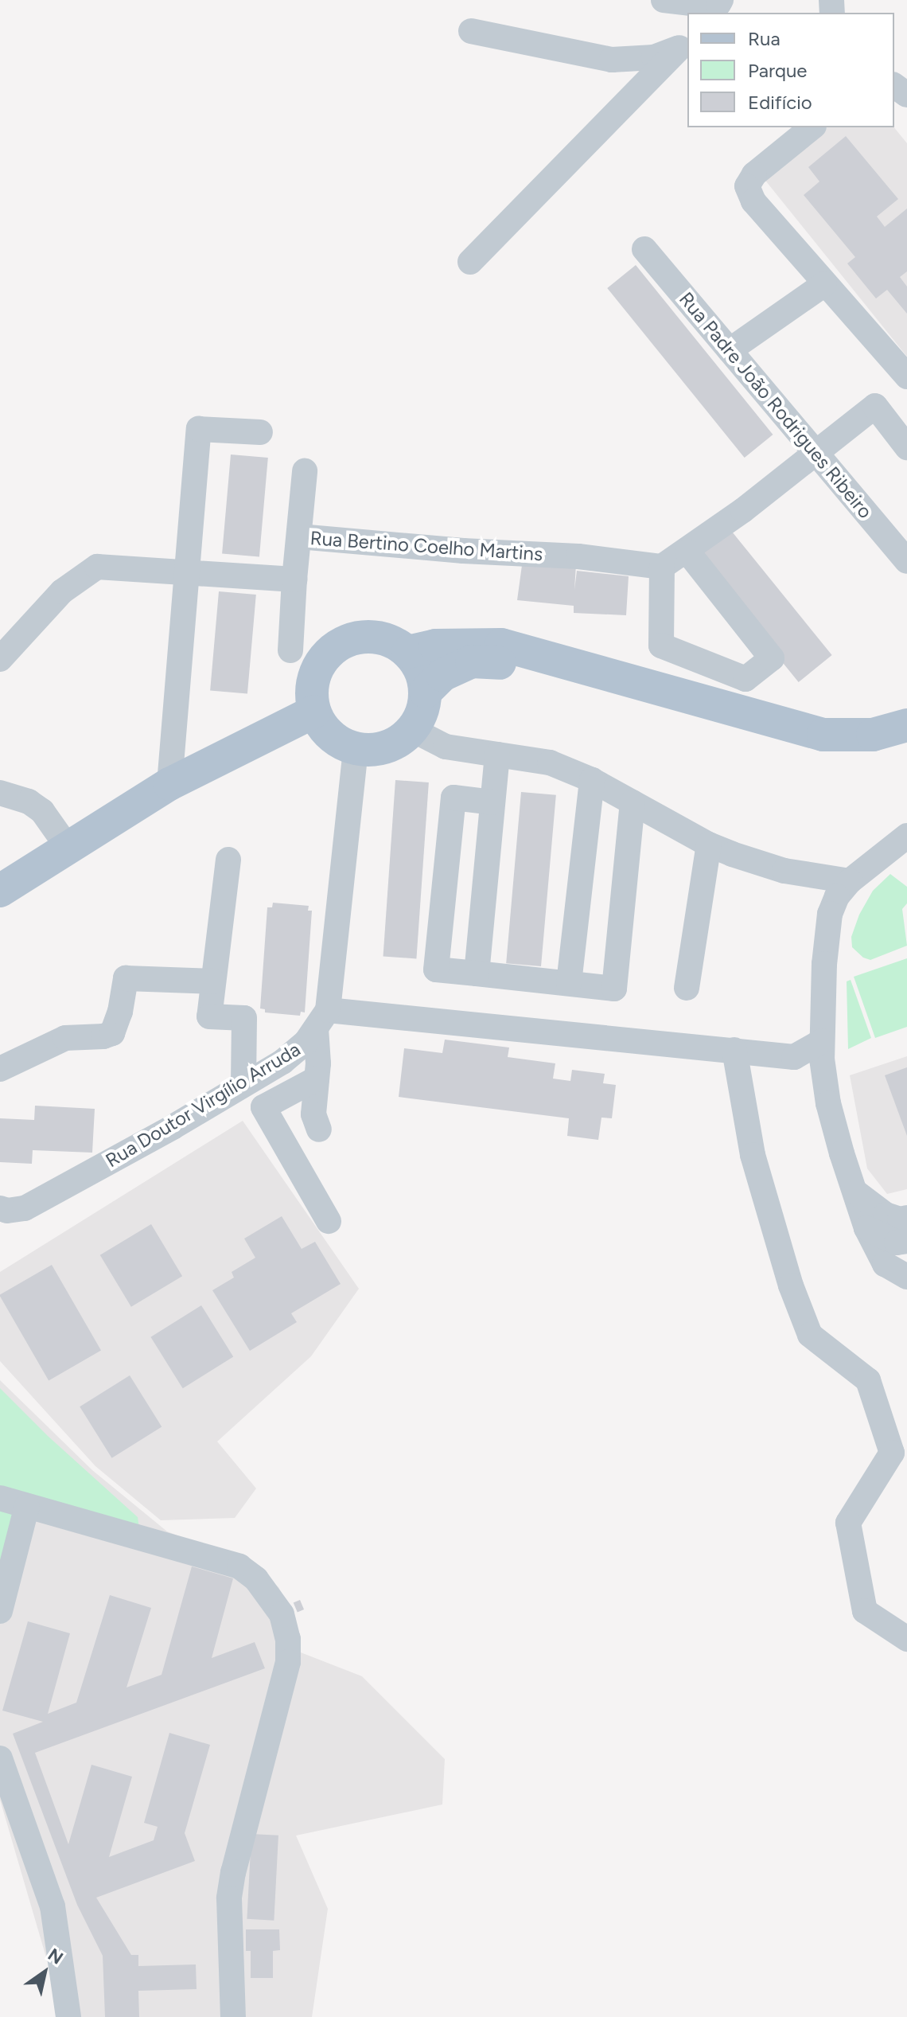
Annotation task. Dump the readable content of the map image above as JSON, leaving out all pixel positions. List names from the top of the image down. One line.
{"streets":{"street":["Rua Padre João Rodrigues Ribeiro","Rua Bertino Coelho Martins","Rua Doutor Virgílio Arruda"]},"legend":["Rua","Parque","Edifício"],"north":"top right"}
